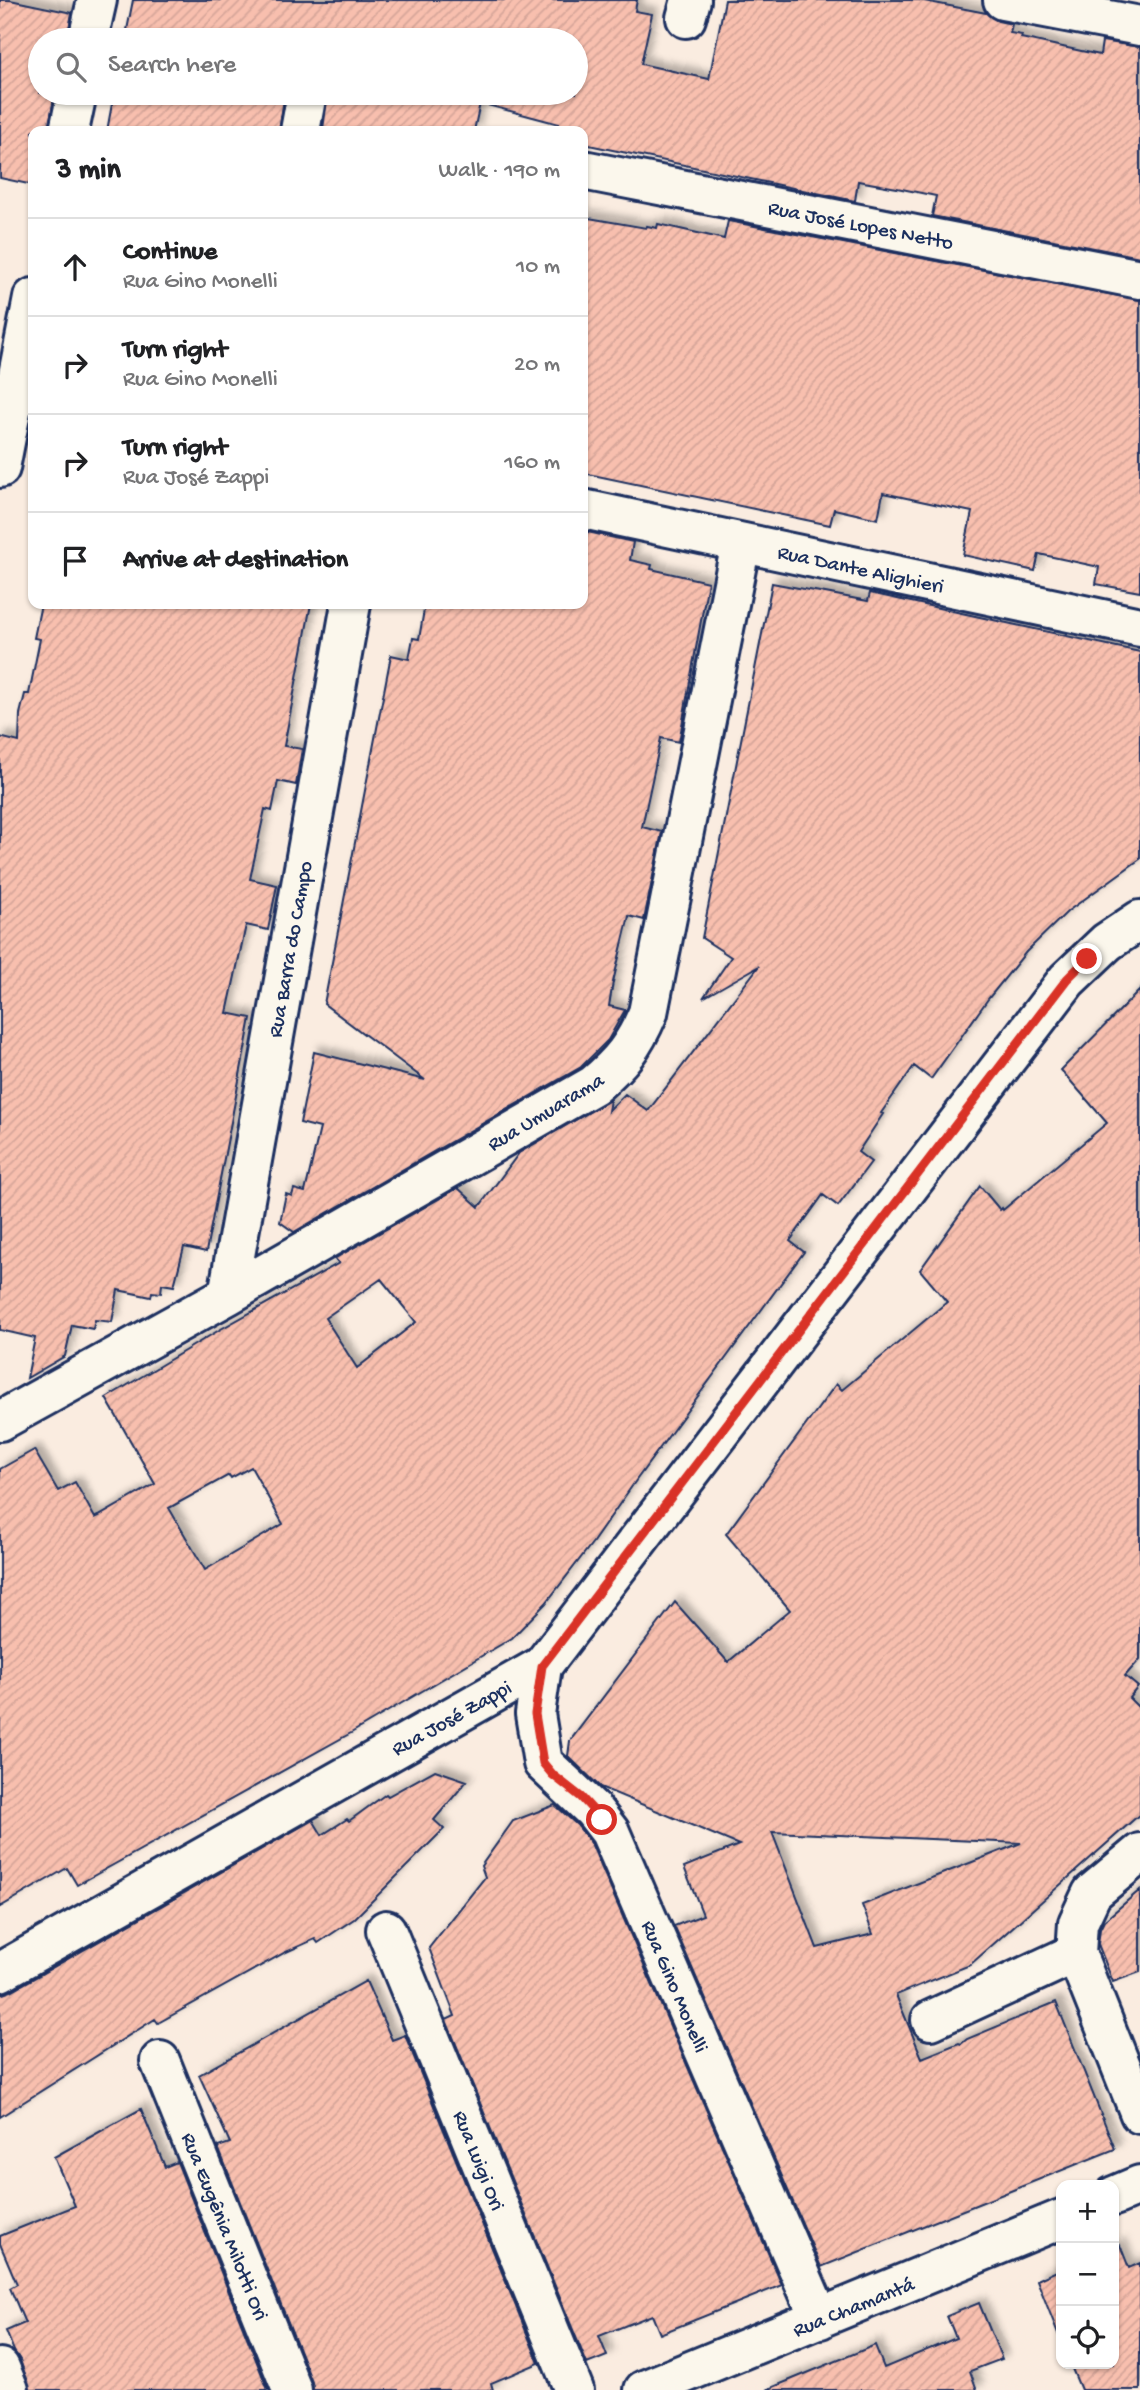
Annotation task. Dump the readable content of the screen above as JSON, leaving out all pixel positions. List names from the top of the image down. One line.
{"streets":{"street":["Rua José Lopes Netto","Rua Dante Alighieri","Rua Barra do Campo","Rua Umuarama","Rua José Zappi","Rua Gino Monelli","Rua Luigi Ori","Rua Eugênia Milotti Ori","Rua Chamantá"]},"crossings":[["Rua Dante Alighieri","Rua Umuarama"],["Rua Barra do Campo","Rua Umuarama"],["Rua José Zappi","Rua Gino Monelli"],["Rua Gino Monelli","Rua Chamantá"]],"page":{"search":"Search here","heading":["3 min","Walk · 190 m"],"list":[["Continue","Rua Gino Monelli","10 m"],["Turn right","Rua Gino Monelli","20 m"],["Turn right","Rua José Zappi","160 m"],"Arrive at destination"],"map_buttons":["+","−"]}}
